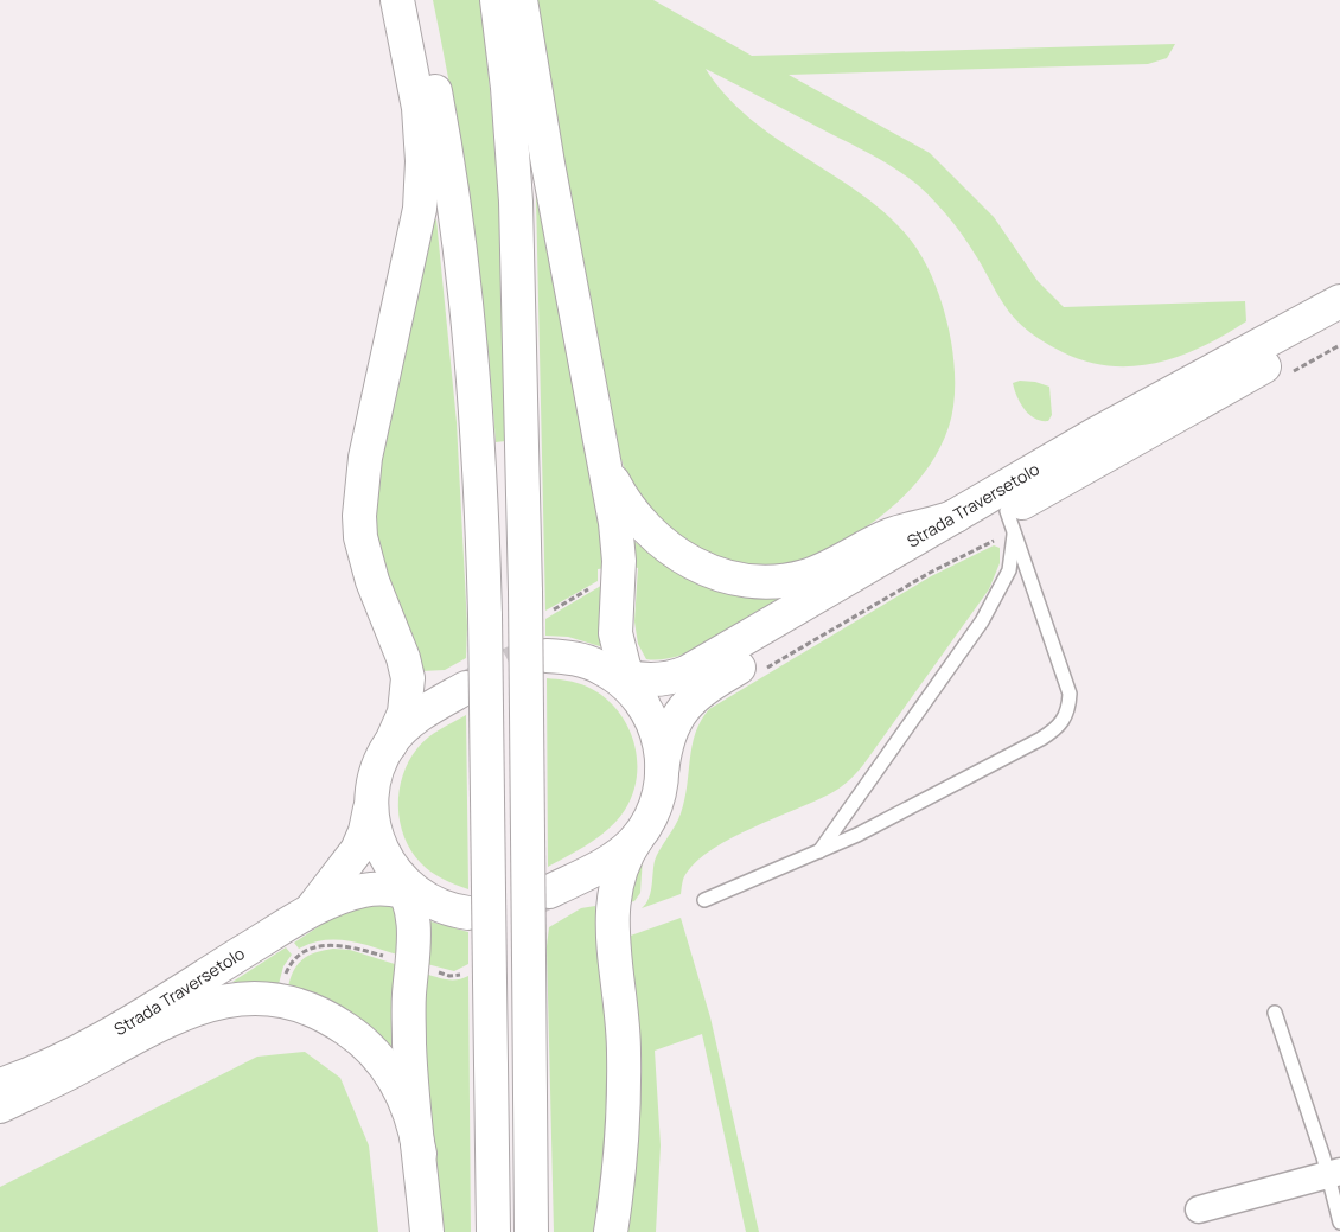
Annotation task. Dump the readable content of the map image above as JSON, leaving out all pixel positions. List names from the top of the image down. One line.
{"streets":{"main road":["Strada Traversetolo"]}}
